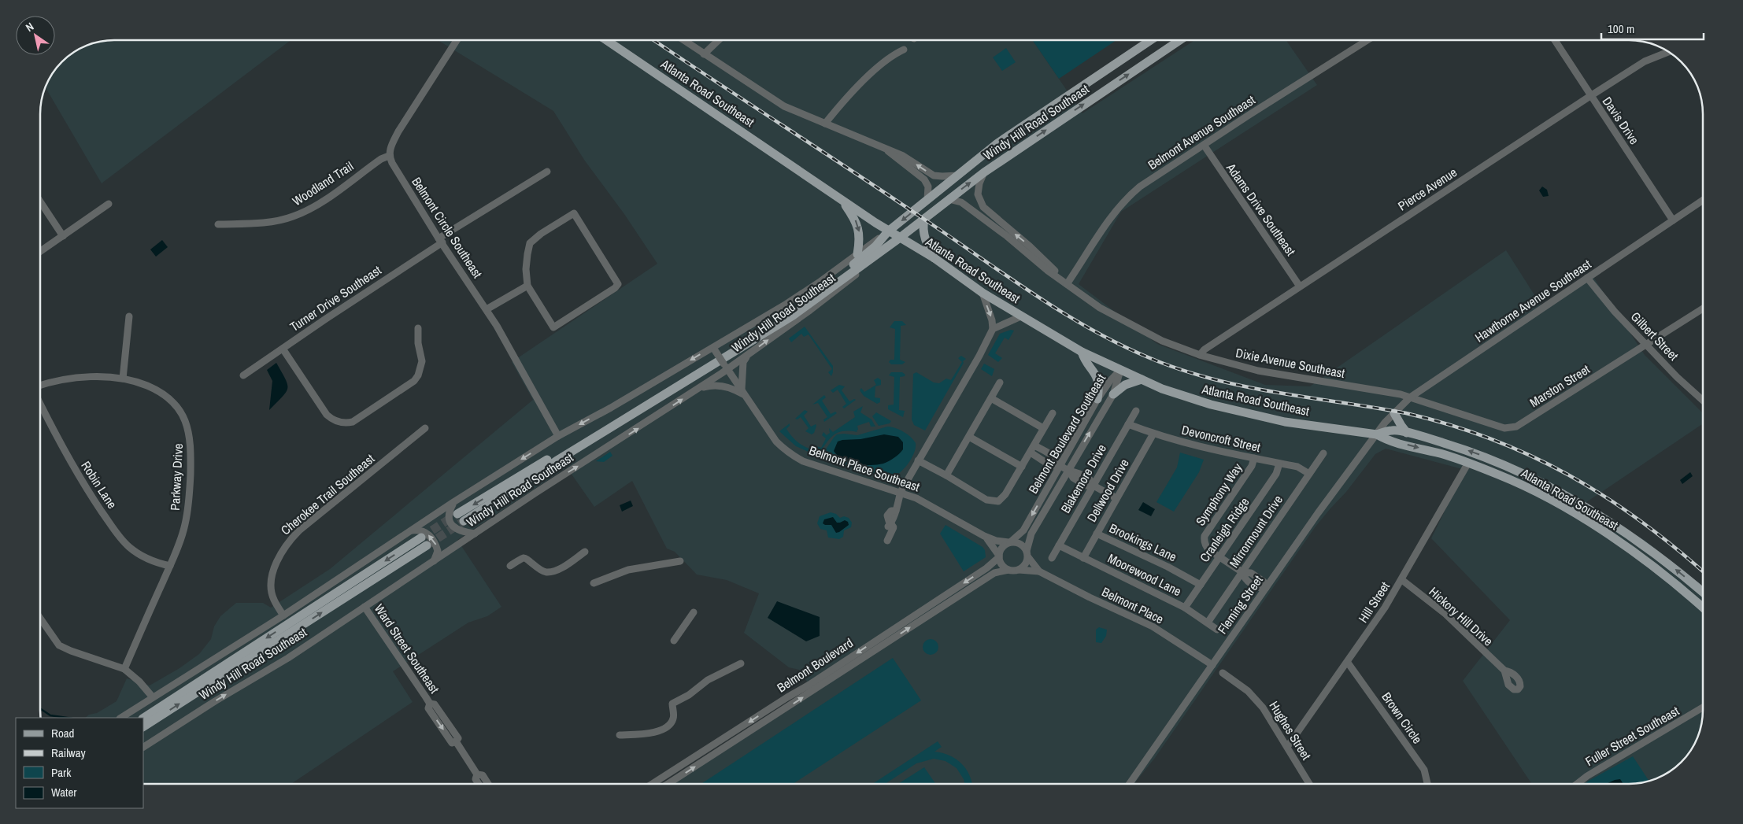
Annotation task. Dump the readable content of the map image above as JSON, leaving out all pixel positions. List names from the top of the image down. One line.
{"streets":{"main road":["Atlanta Road Southeast","Windy Hill Road Southeast"],"street":["Davis Drive","Belmont Avenue Southeast","Woodland Trail","Pierce Avenue","Adams Drive Southeast","Belmont Circle Southeast","Turner Drive Southeast","Hawthorne Avenue Southeast","Gilbert Street","Dixie Avenue Southeast","Marston Street","Belmont Boulevard Southeast","Devoncroft Street","Belmont Place Southeast","Parkway Drive","Blakemore Drive","Robin Lane","Dellwood Drive","Cherokee Trail Southeast","Symphony Way","Cranleigh Ridge","Mirrormount Drive","Brookings Lane","Moorewood Lane","Hill Street","Fleming Street","Belmont Place","Hickory Hill Drive","Ward Street Southeast","Belmont Boulevard","Brown Circle","Hughes Street","Fuller Street Southeast"]},"crossings":[["Atlanta Road Southeast","Windy Hill Road Southeast"],["Atlanta Road Southeast","Hawthorne Avenue Southeast"],["Atlanta Road Southeast","Belmont Boulevard Southeast"],["Atlanta Road Southeast","Hill Street"],["Atlanta Road Southeast","Fleming Street"],["Davis Drive","Pierce Avenue"],["Davis Drive","Hawthorne Avenue Southeast"],["Windy Hill Road Southeast","Belmont Circle Southeast"],["Windy Hill Road Southeast","Dixie Avenue Southeast"],["Windy Hill Road Southeast","Belmont Place Southeast"],["Windy Hill Road Southeast","Cherokee Trail Southeast"],["Windy Hill Road Southeast","Ward Street Southeast"],["Belmont Avenue Southeast","Adams Drive Southeast"],["Belmont Avenue Southeast","Dixie Avenue Southeast"],["Woodland Trail","Belmont Circle Southeast"],["Pierce Avenue","Adams Drive Southeast"],["Pierce Avenue","Dixie Avenue Southeast"],["Belmont Circle Southeast","Turner Drive Southeast"],["Hawthorne Avenue Southeast","Gilbert Street"],["Hawthorne Avenue Southeast","Dixie Avenue Southeast"],["Hawthorne Avenue Southeast","Marston Street"],["Hawthorne Avenue Southeast","Fleming Street"],["Gilbert Street","Marston Street"],["Dixie Avenue Southeast","Marston Street"],["Belmont Boulevard Southeast","Belmont Place Southeast"],["Belmont Boulevard Southeast","Belmont Place"],["Belmont Boulevard Southeast","Belmont Boulevard"],["Devoncroft Street","Blakemore Drive"],["Devoncroft Street","Dellwood Drive"],["Devoncroft Street","Symphony Way"],["Devoncroft Street","Cranleigh Ridge"],["Devoncroft Street","Mirrormount Drive"],["Belmont Place Southeast","Belmont Place"],["Belmont Place Southeast","Belmont Boulevard"],["Parkway Drive","Robin Lane"],["Blakemore Drive","Moorewood Lane"],["Dellwood Drive","Brookings Lane"],["Dellwood Drive","Moorewood Lane"],["Symphony Way","Cranleigh Ridge"],["Symphony Way","Mirrormount Drive"],["Symphony Way","Fleming Street"],["Cranleigh Ridge","Brookings Lane"],["Cranleigh Ridge","Moorewood Lane"],["Mirrormount Drive","Moorewood Lane"],["Hill Street","Hickory Hill Drive"],["Hill Street","Brown Circle"],["Hill Street","Hughes Street"],["Fleming Street","Belmont Place"],["Belmont Place","Belmont Boulevard"]],"legend":["Road","Railway","Park","Water"],"scale_bar":"100 m","north":"top left"}
